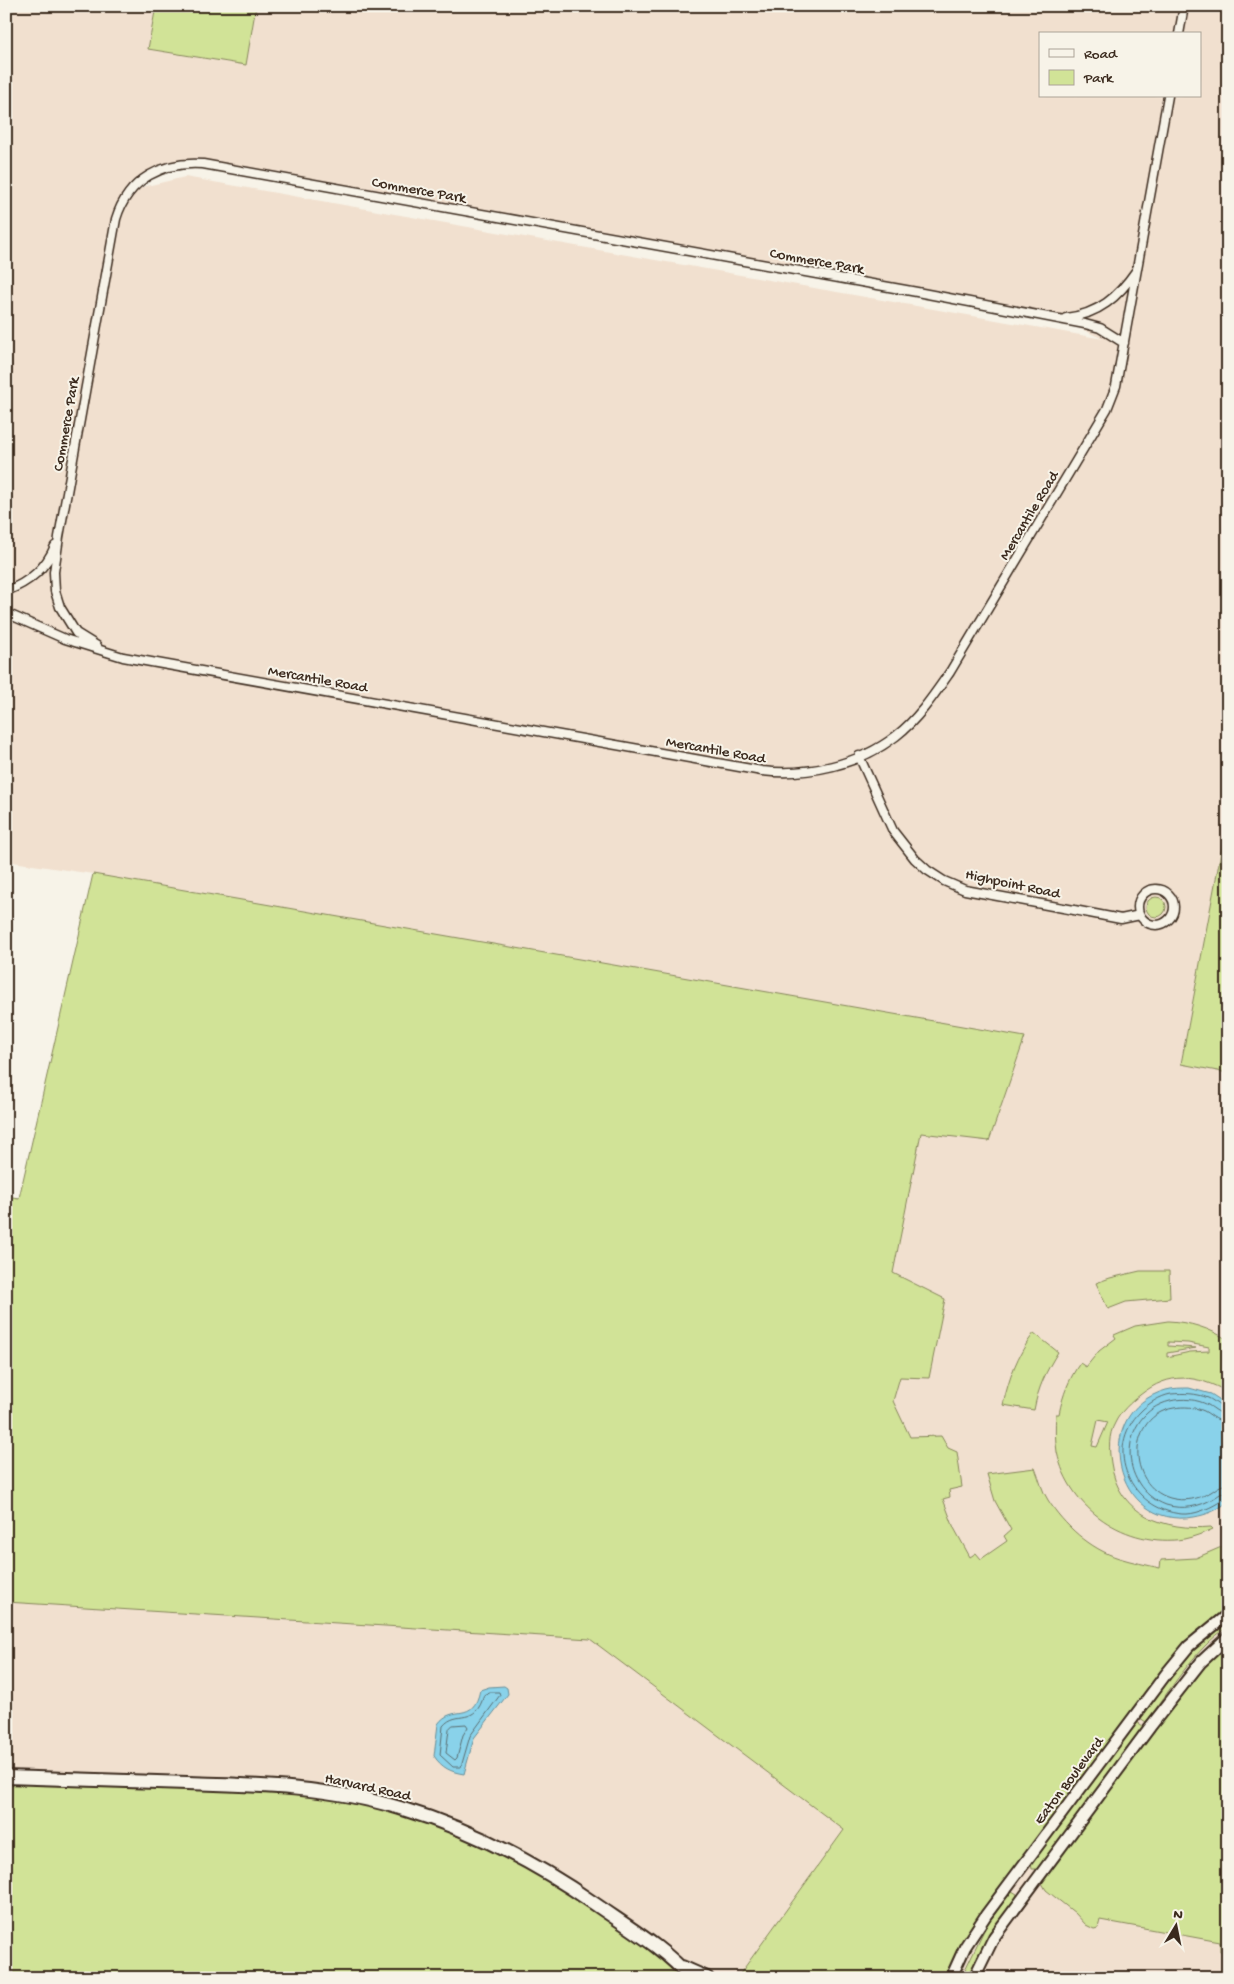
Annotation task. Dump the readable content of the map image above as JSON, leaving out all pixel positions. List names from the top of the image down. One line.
{"streets":{"main road":["Harvard Road"],"street":["Commerce Park","Mercantile Road","Highpoint Road","Eaton Boulevard"]},"crossings":[["Commerce Park","Mercantile Road"],["Mercantile Road","Highpoint Road"]],"legend":["Road","Park"],"north":"top"}
